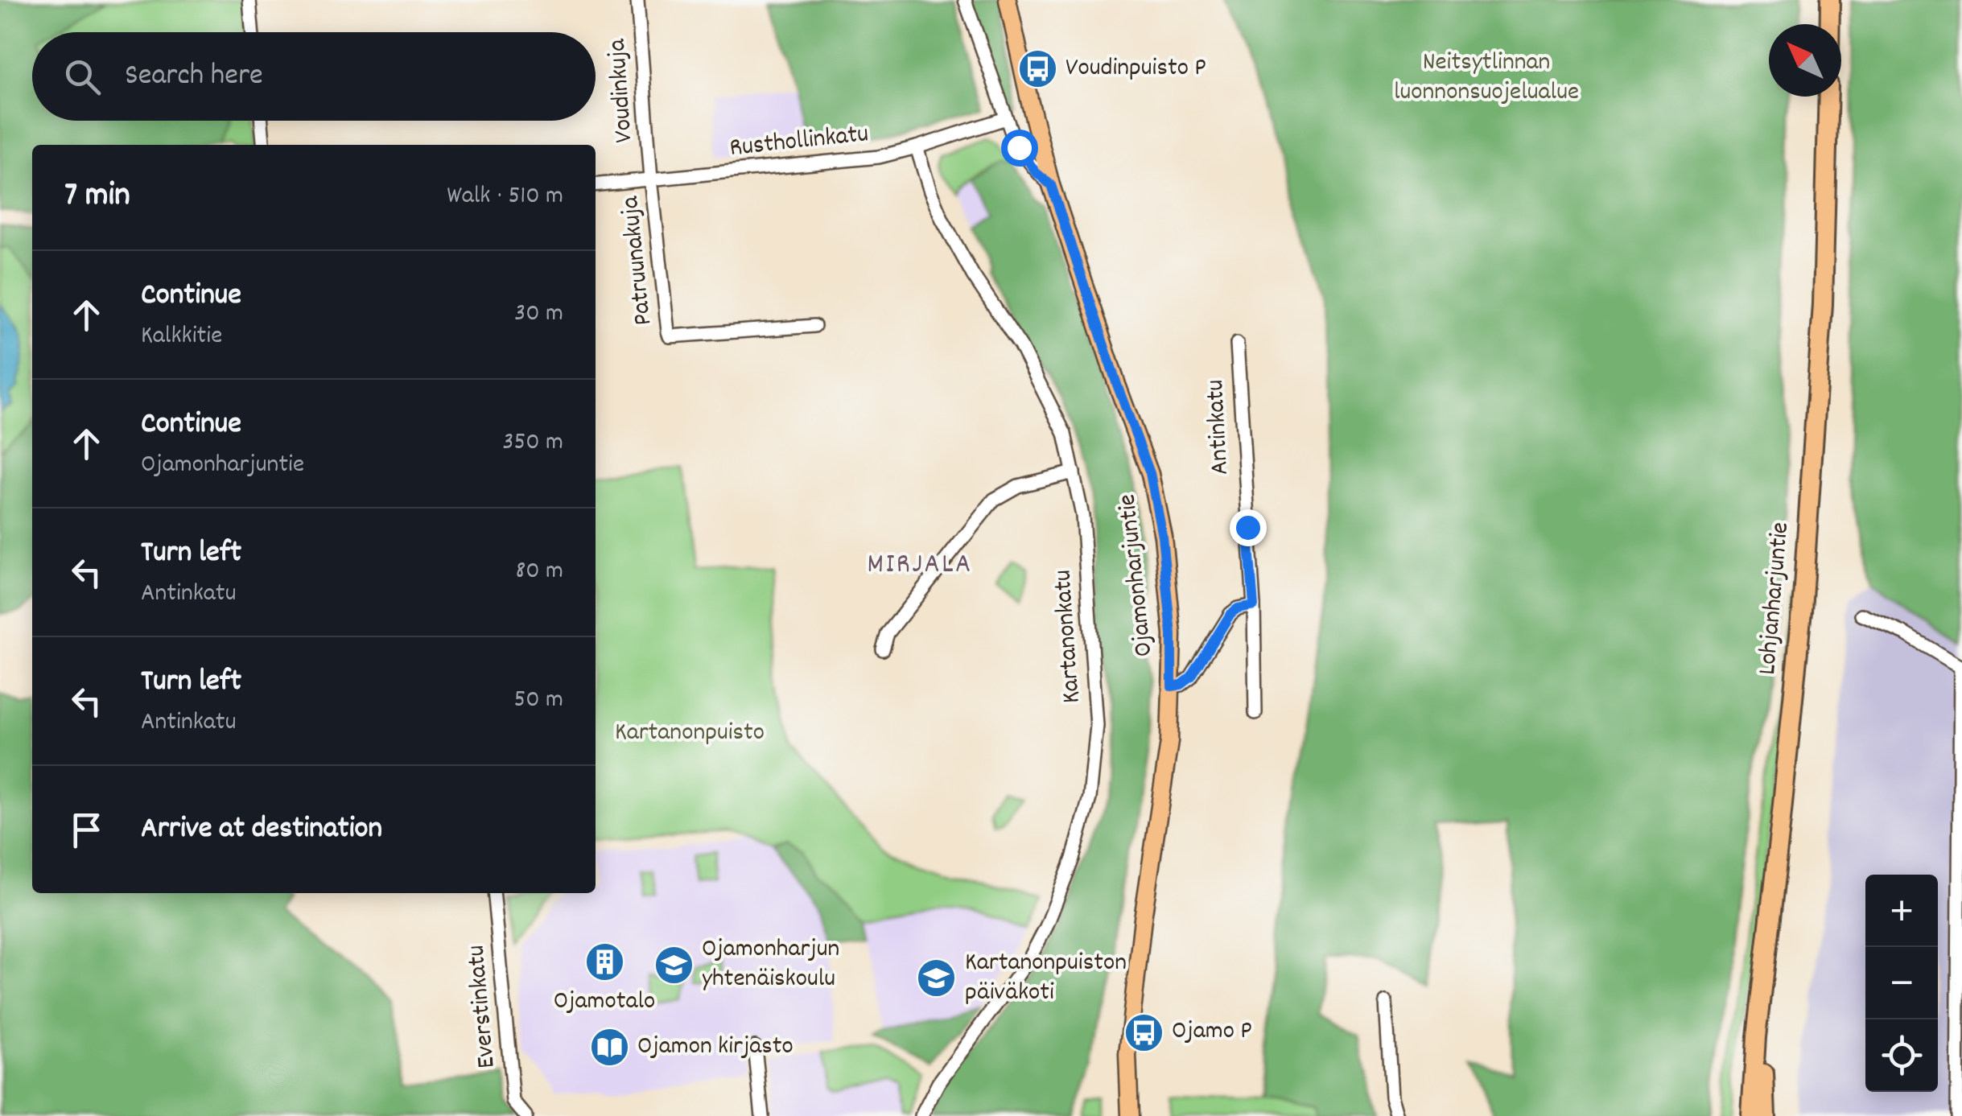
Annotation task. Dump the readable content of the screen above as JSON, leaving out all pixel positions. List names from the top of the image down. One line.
{"streets":{"highway":["Lohjanharjuntie"],"main road":["Ojamonharjuntie"],"street":["Voudinkuja","Rusthollinkatu","Patruunakuja","Antinkatu","Kartanonkatu","Everstinkatu"]},"crossings":[["Voudinkuja","Rusthollinkatu"],["Voudinkuja","Patruunakuja"],["Rusthollinkatu","Patruunakuja"],["Rusthollinkatu","Kartanonkatu"]],"districts":["MIRJALA"],"parks":["Neitsytlinnan luonnonsuojelualue","Kartanonpuisto"],"places":{"bus stop":["Voudinpuisto P","Ojamo P"],"building":["Ojamotalo"],"school or university":["Ojamonharjun yhtenäiskoulu","Kartanonpuiston päiväkoti"],"library":["Ojamon kirjasto"]},"north":"top left","page":{"search":"Search here","heading":["7 min","Walk · 510 m"],"list":[["Continue","Kalkkitie","30 m"],["Continue","Ojamonharjuntie","350 m"],["Turn left","Antinkatu","80 m"],["Turn left","Antinkatu","50 m"],"Arrive at destination"],"map_buttons":["+","−"]}}
